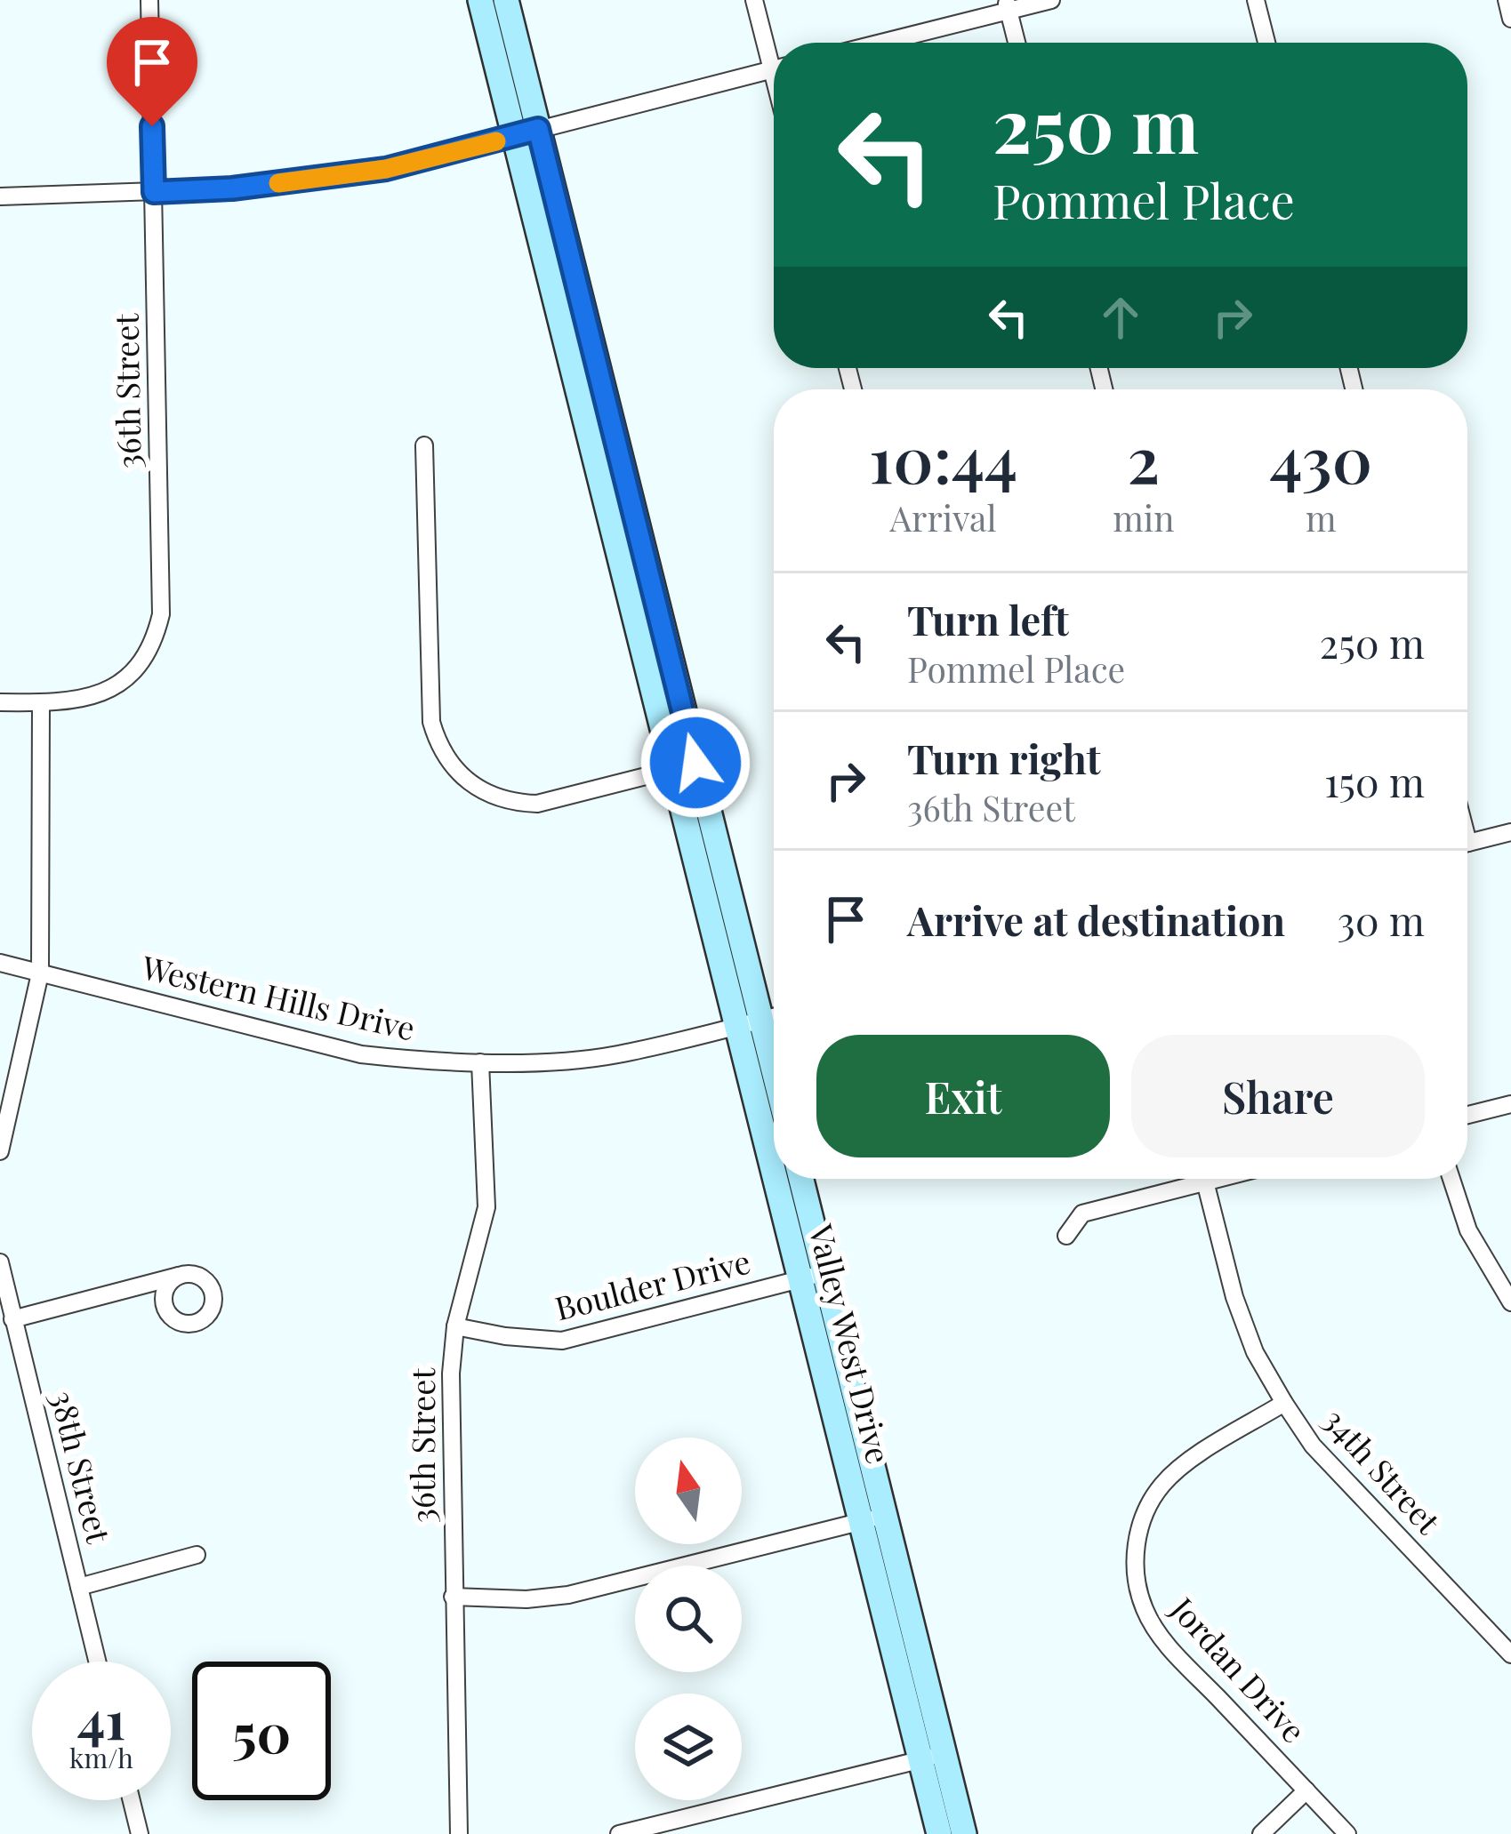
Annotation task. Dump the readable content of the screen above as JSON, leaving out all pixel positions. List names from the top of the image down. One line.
{"streets":{"main road":["Valley West Drive"],"street":["36th Street","Western Hills Drive","Boulder Drive","38th Street","34th Street","Jordan Drive"]},"crossings":[["36th Street","Western Hills Drive"],["36th Street","Boulder Drive"],["Western Hills Drive","Valley West Drive"],["Boulder Drive","Valley West Drive"],["34th Street","Jordan Drive"]],"north":"top","page":{"turn":["250 m","Pommel Place"],"eta":["10:44","Arrival","2","min","430","m"],"list":[{"name":"Turn left","note":"Pommel Place","value":"250 m"},{"name":"Turn right","note":"36th Street","value":"150 m"},{"name":"Arrive at destination","value":"30 m"}],"buttons":["Exit","Share"],"speed":"41 km/h","limit":"50"}}
